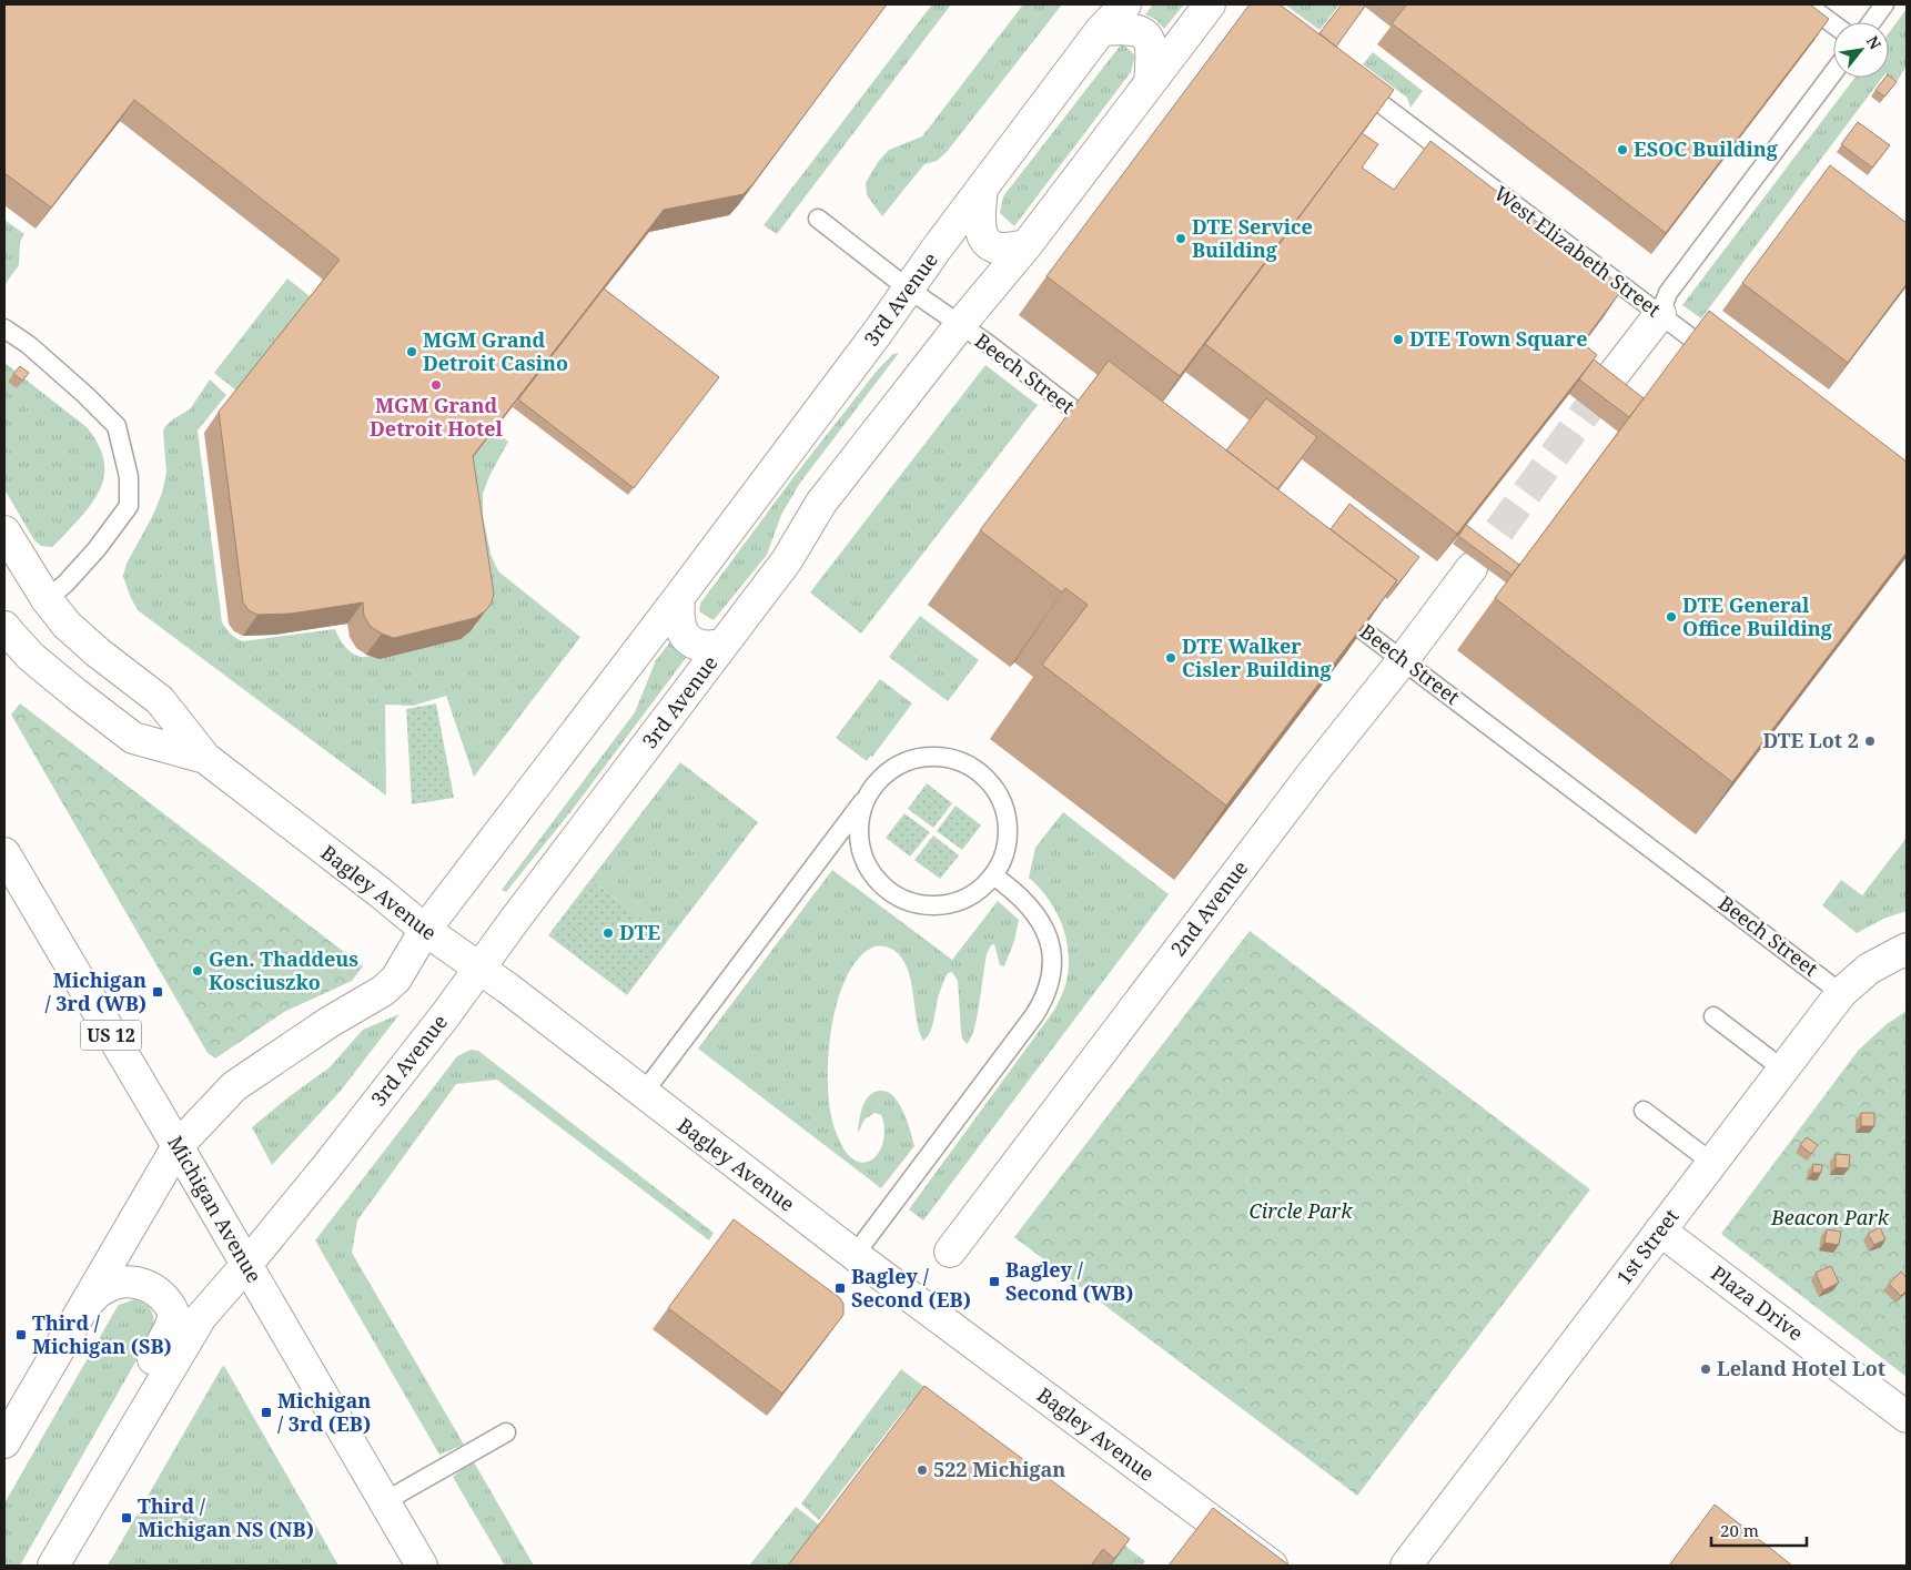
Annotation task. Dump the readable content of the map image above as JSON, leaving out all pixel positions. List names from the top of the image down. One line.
{"streets":{"main road":["3rd Avenue","Bagley Avenue","2nd Avenue","US 12","Michigan Avenue","1st Street","Plaza Drive"],"lane":["West Elizabeth Street","Beech Street"]},"crossings":[["3rd Avenue","Beech Street"],["3rd Avenue","Bagley Avenue"],["3rd Avenue","Michigan Avenue"],["Beech Street","2nd Avenue"],["Beech Street","1st Street"],["1st Street","Plaza Drive"]],"parks":["Circle Park","Beacon Park"],"places":{"other":["ESOC Building","DTE Service Building","DTE Town Square","MGM Grand Detroit Casino","MGM Grand Detroit Hotel","DTE General Office Building","DTE Walker Cisler Building","DTE Lot 2","DTE","Gen. Thaddeus Kosciuszko","Leland Hotel Lot","522 Michigan"],"transit":["Michigan / 3rd (WB)","Bagley / Second (WB)","Bagley / Second (EB)","Third / Michigan (SB)","Michigan / 3rd (EB)","Third / Michigan NS (NB)"]},"scale_bar":"20 m","north":"top right"}
